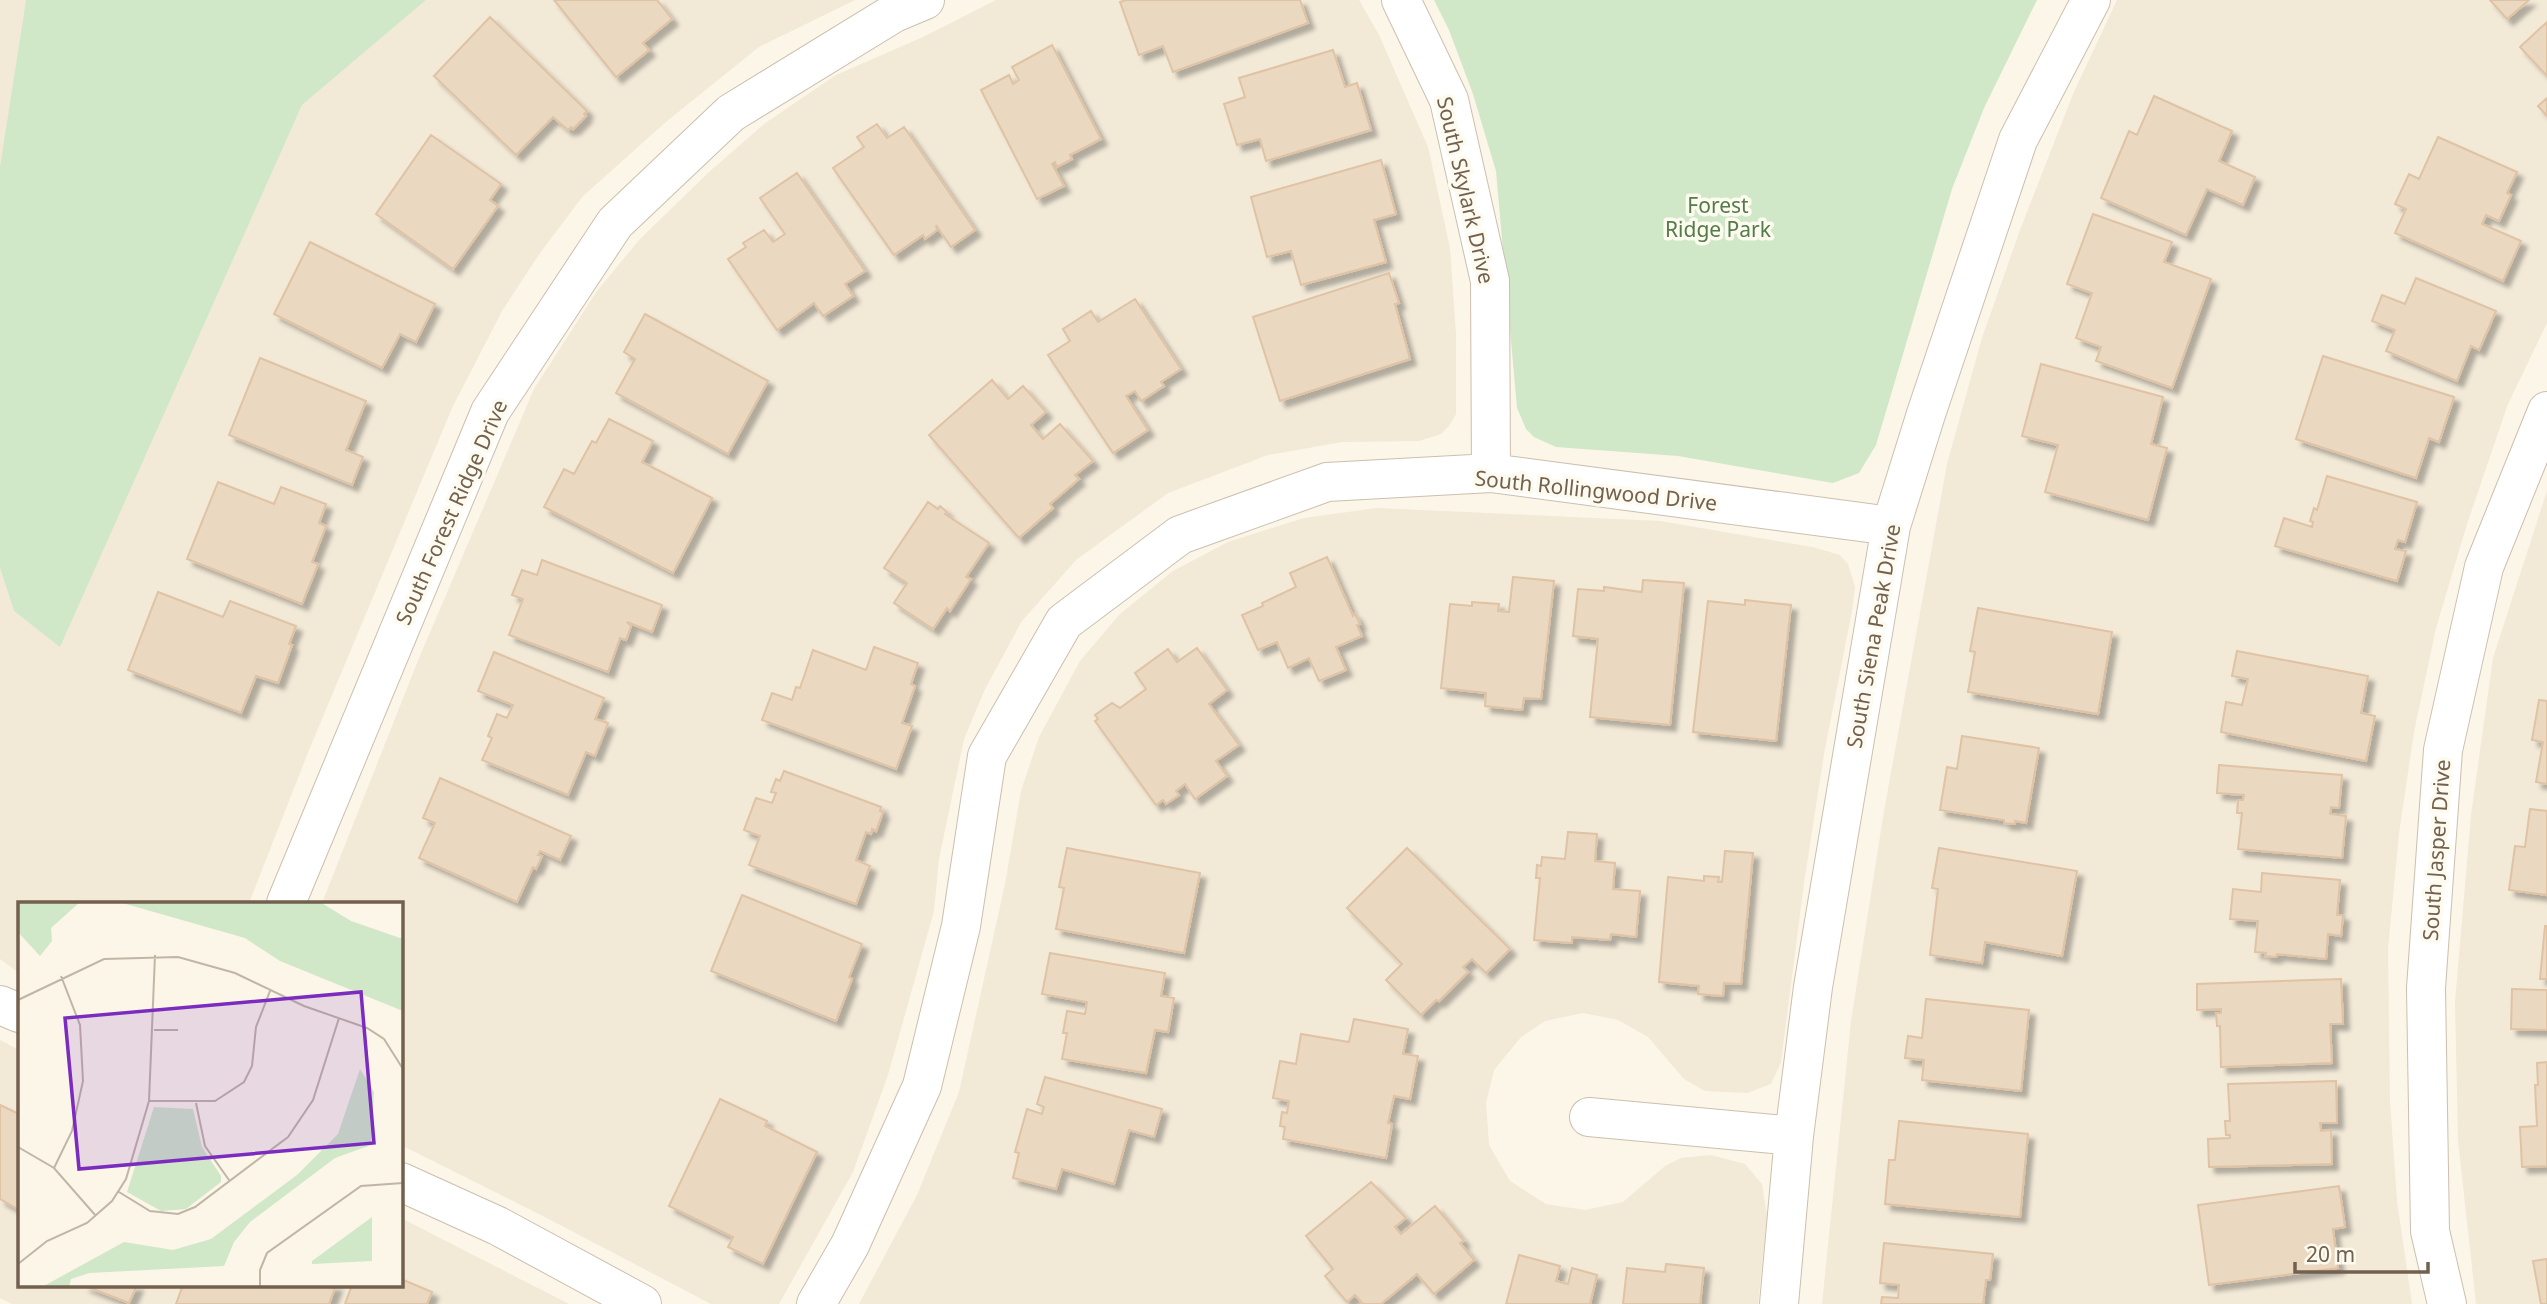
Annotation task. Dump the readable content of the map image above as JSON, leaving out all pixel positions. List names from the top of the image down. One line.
{"streets":{"street":["South Skylark Drive","South Rollingwood Drive","South Forest Ridge Drive","South Siena Peak Drive","South Jasper Drive"]},"crossings":[["South Skylark Drive","South Rollingwood Drive"],["South Rollingwood Drive","South Siena Peak Drive"]],"parks":["Forest Ridge Park"],"scale_bar":"20 m"}
